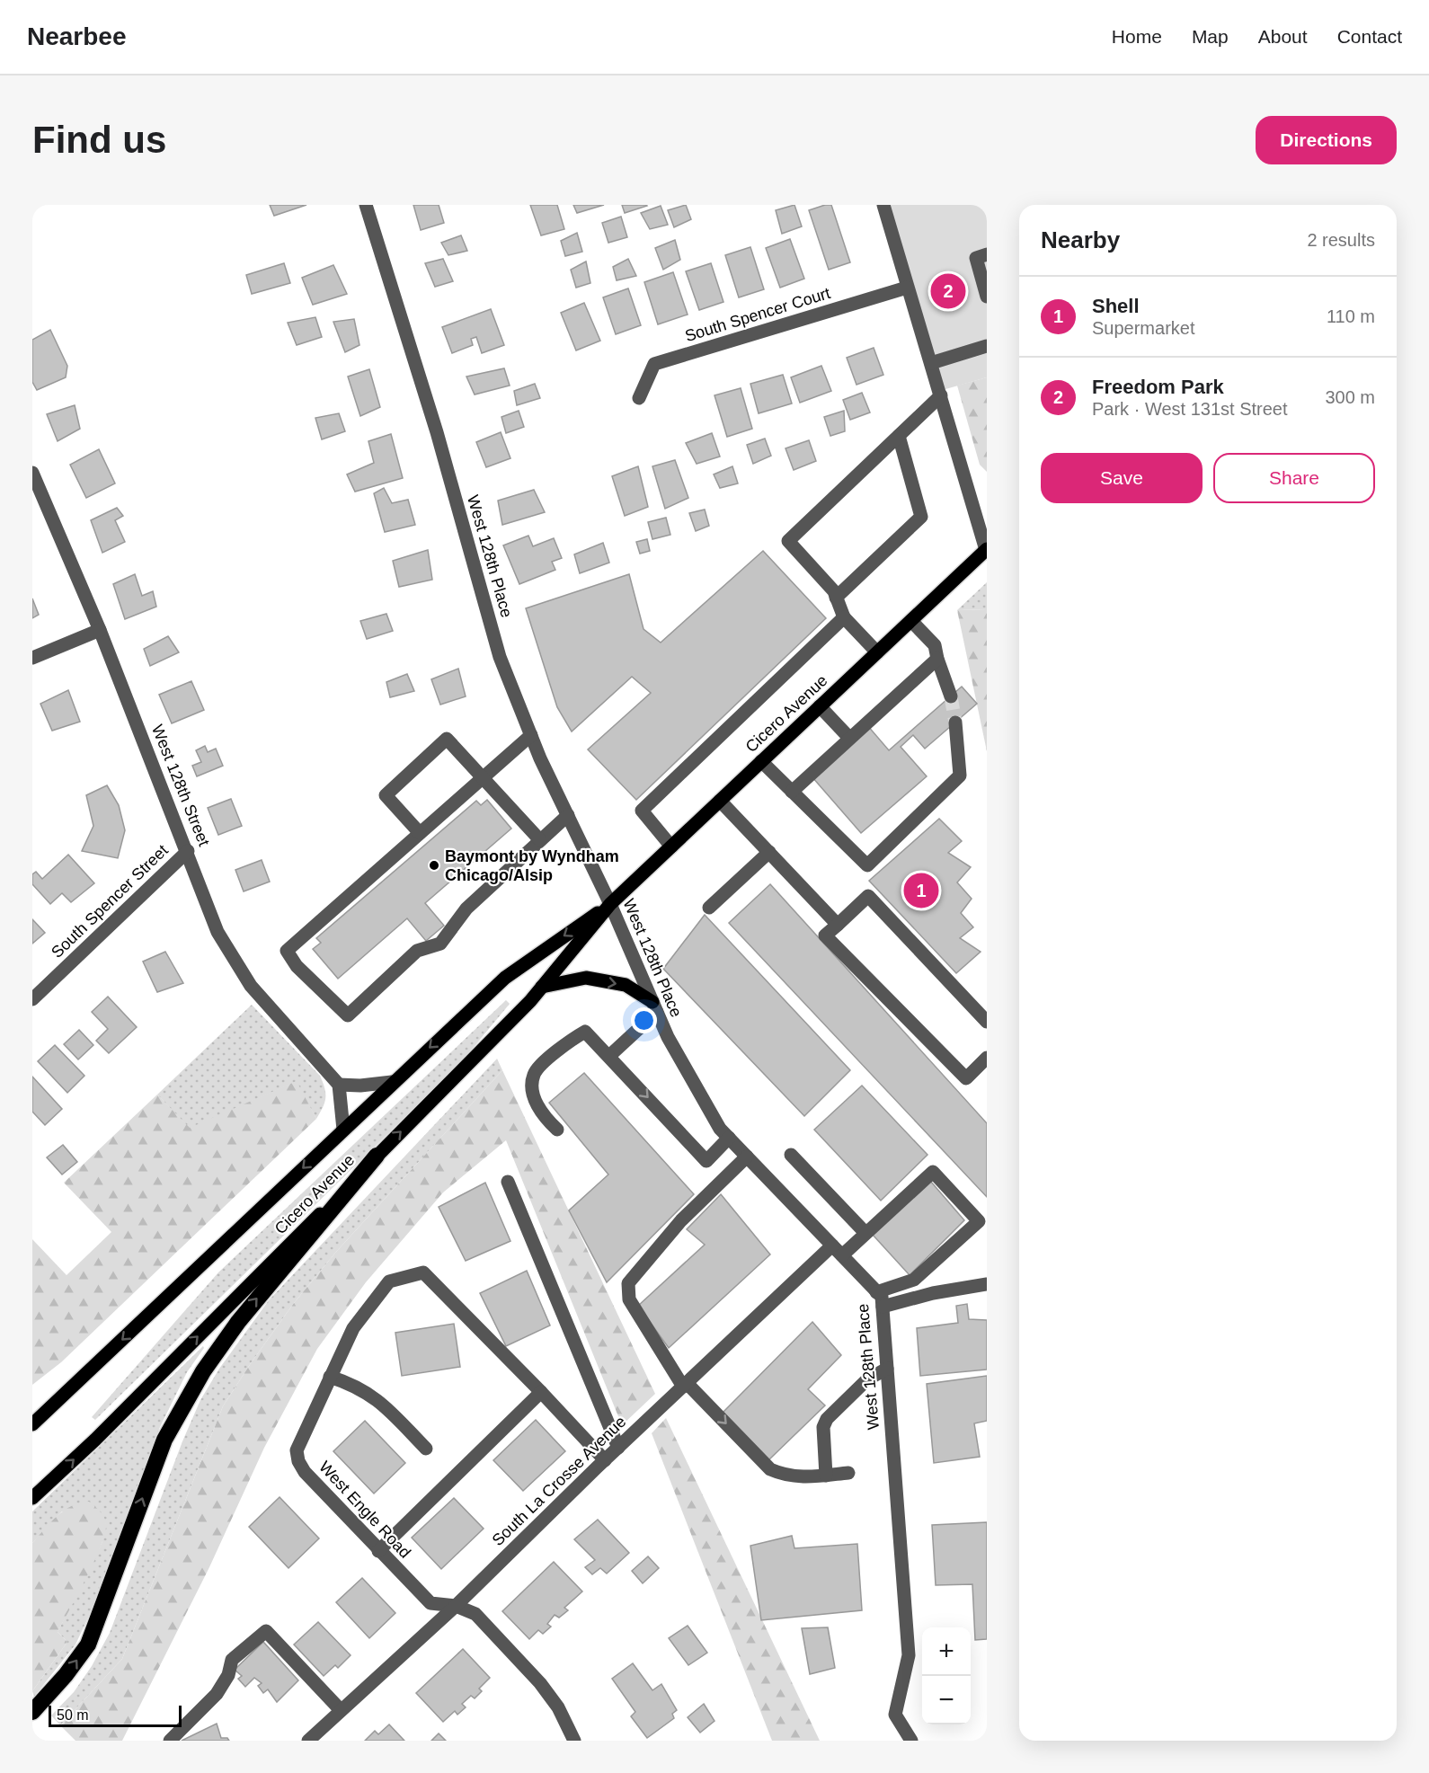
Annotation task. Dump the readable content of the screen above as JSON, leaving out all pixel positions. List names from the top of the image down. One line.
{"streets":{"main road":["Cicero Avenue"],"street":["South Spencer Court","West 128th Place","West 128th Street","South Spencer Street","South La Crosse Avenue","West Engle Road"]},"crossings":[["West 128th Place","Cicero Avenue"],["West 128th Place","South La Crosse Avenue"],["West 128th Street","South Spencer Street"],["South La Crosse Avenue","West Engle Road"]],"places":["Baymont by Wyndham Chicago/Alsip"],"scale_bar":"50 m","page":{"header":"Nearbee","nav":["Home","Map","About","Contact"],"buttons":["Directions",["Save","Share"]],"title":"Find us","heading":["Nearby","2 results"],"pins":["2","1"],"list":[{"mark":"1","name":"Shell","note":"Supermarket","value":"110 m"},{"mark":"2","name":"Freedom Park","note":"Park · West 131st Street","value":"300 m"}],"map_buttons":["+","−"],"scale":"50 m"}}
